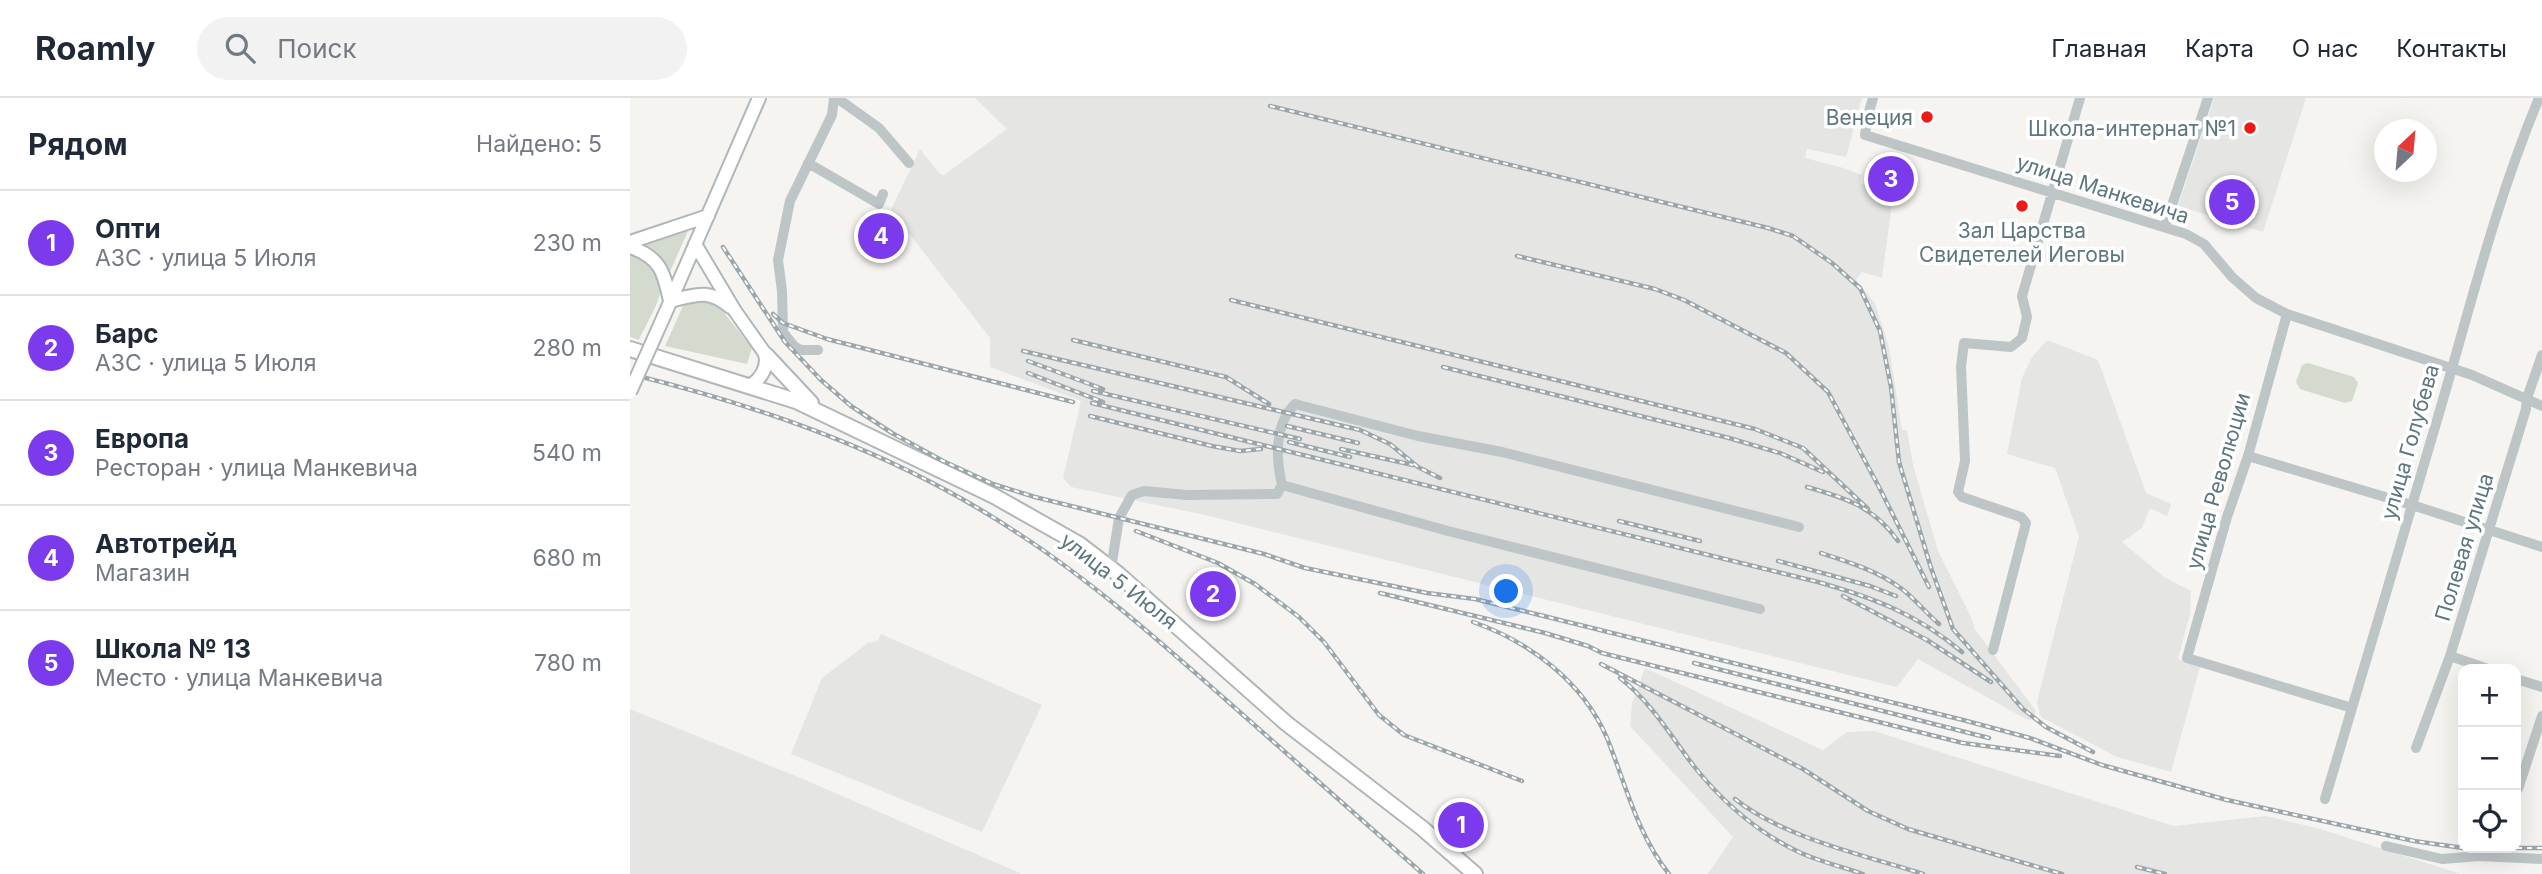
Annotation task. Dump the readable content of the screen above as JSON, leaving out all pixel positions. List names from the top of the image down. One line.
{"streets":{"highway":["улица 5 Июля"],"street":["улица Манкевича","улица Голубева","улица Революции","Полевая улица"]},"crossings":[["улица Манкевича","улица Голубева"],["улица Манкевича","улица Революции"],["улица Манкевича","Полевая улица"],["улица Голубева","улица Революции"]],"places":["Венеция","Школа-интернат №1","Зал Царства Свидетелей Иеговы"],"north":"top right","page":{"header":"Roamly","search":"Поиск","nav":["Главная","Карта","О нас","Контакты"],"heading":["Рядом","Найдено: 5"],"pins":["3","5","4","2","1"],"list":[{"mark":"1","name":"Опти","note":"АЗС · улица 5 Июля","value":"230 m"},{"mark":"2","name":"Барс","note":"АЗС · улица 5 Июля","value":"280 m"},{"mark":"3","name":"Европа","note":"Ресторан · улица Манкевича","value":"540 m"},{"mark":"4","name":"Автотрейд","note":"Магазин","value":"680 m"},{"mark":"5","name":"Школа № 13","note":"Место · улица Манкевича","value":"780 m"}],"map_buttons":["+","−"]}}
